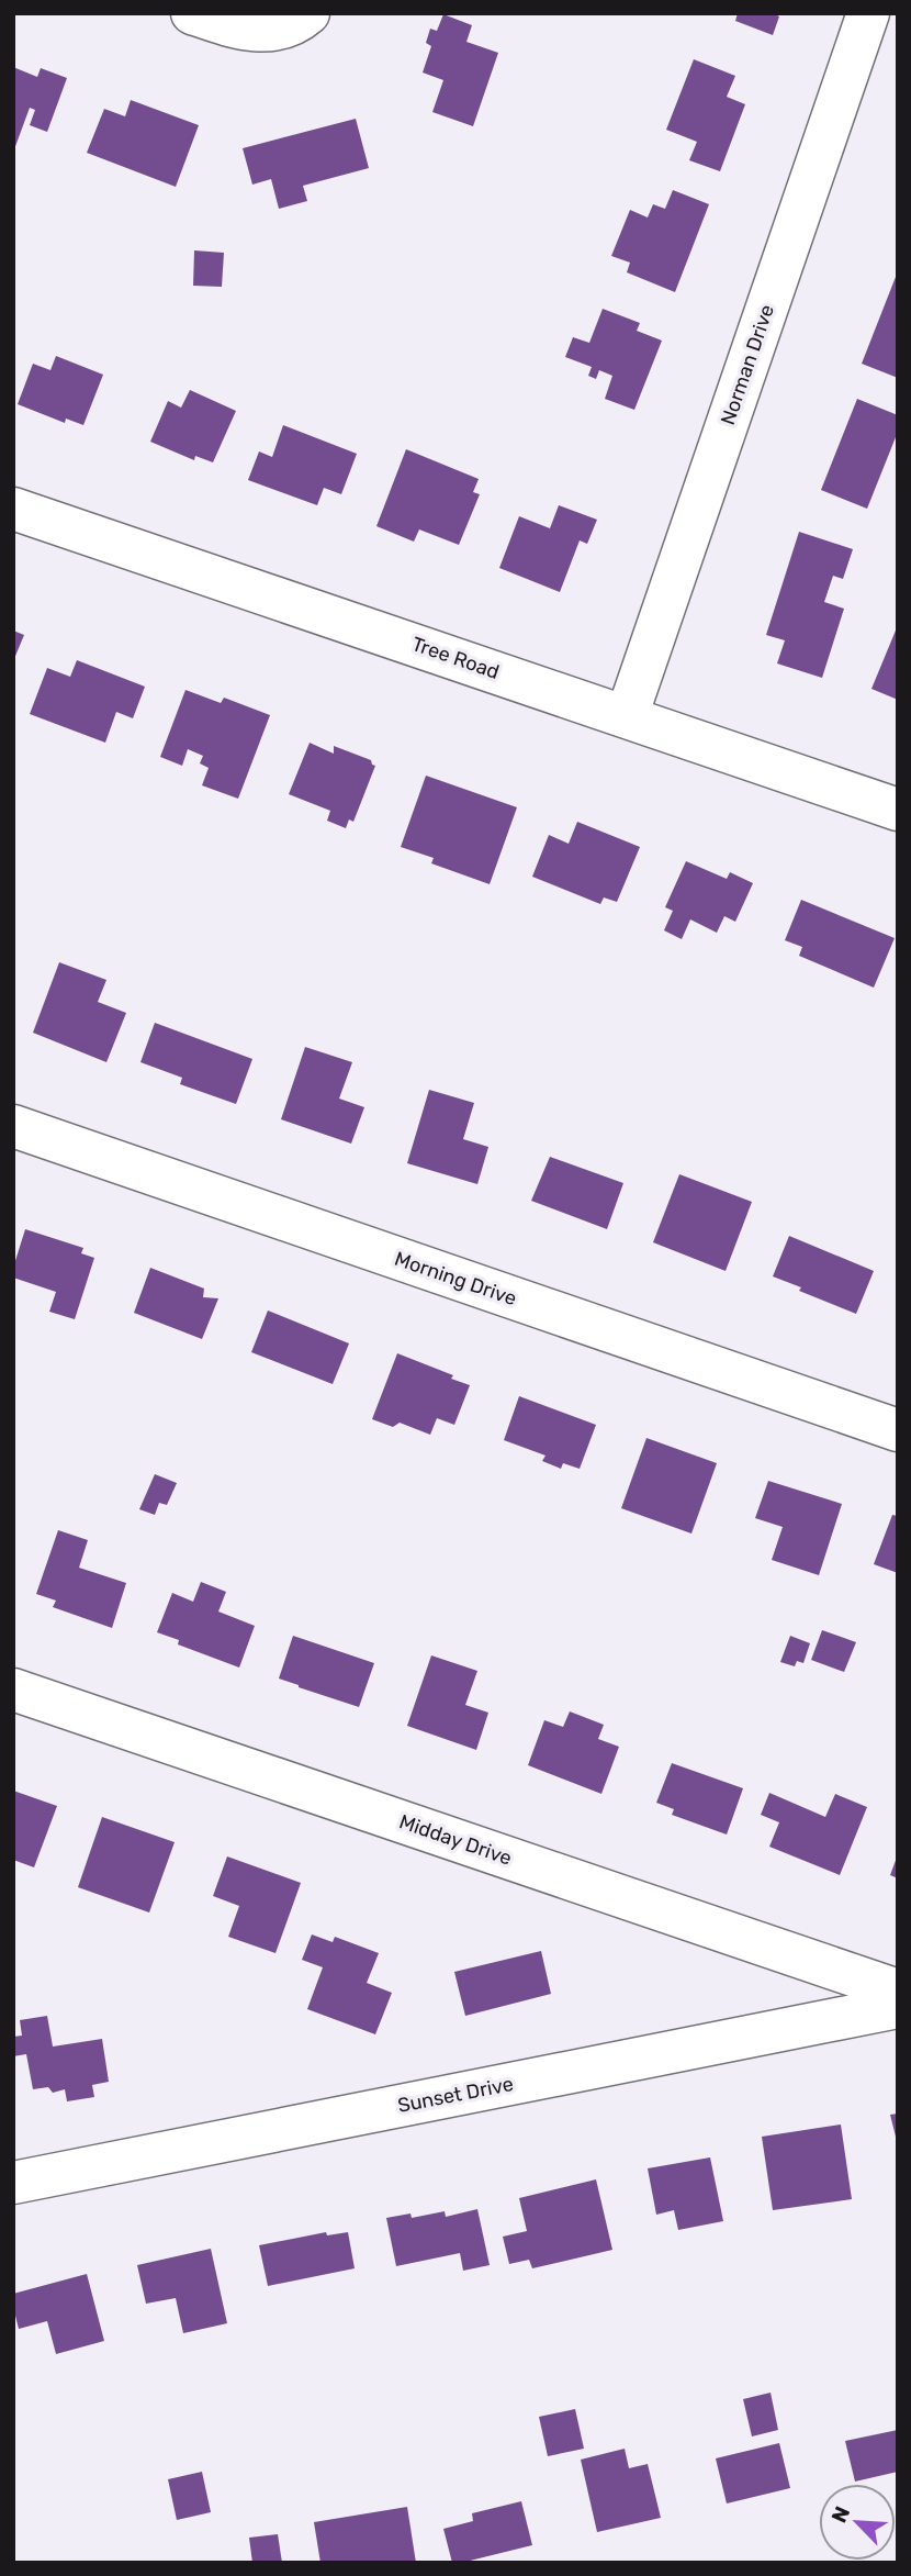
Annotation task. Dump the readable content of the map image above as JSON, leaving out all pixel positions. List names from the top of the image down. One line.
{"streets":{"street":["Norman Drive","Tree Road","Morning Drive","Midday Drive","Sunset Drive"]},"crossings":[["Norman Drive","Tree Road"]],"north":"top left"}
